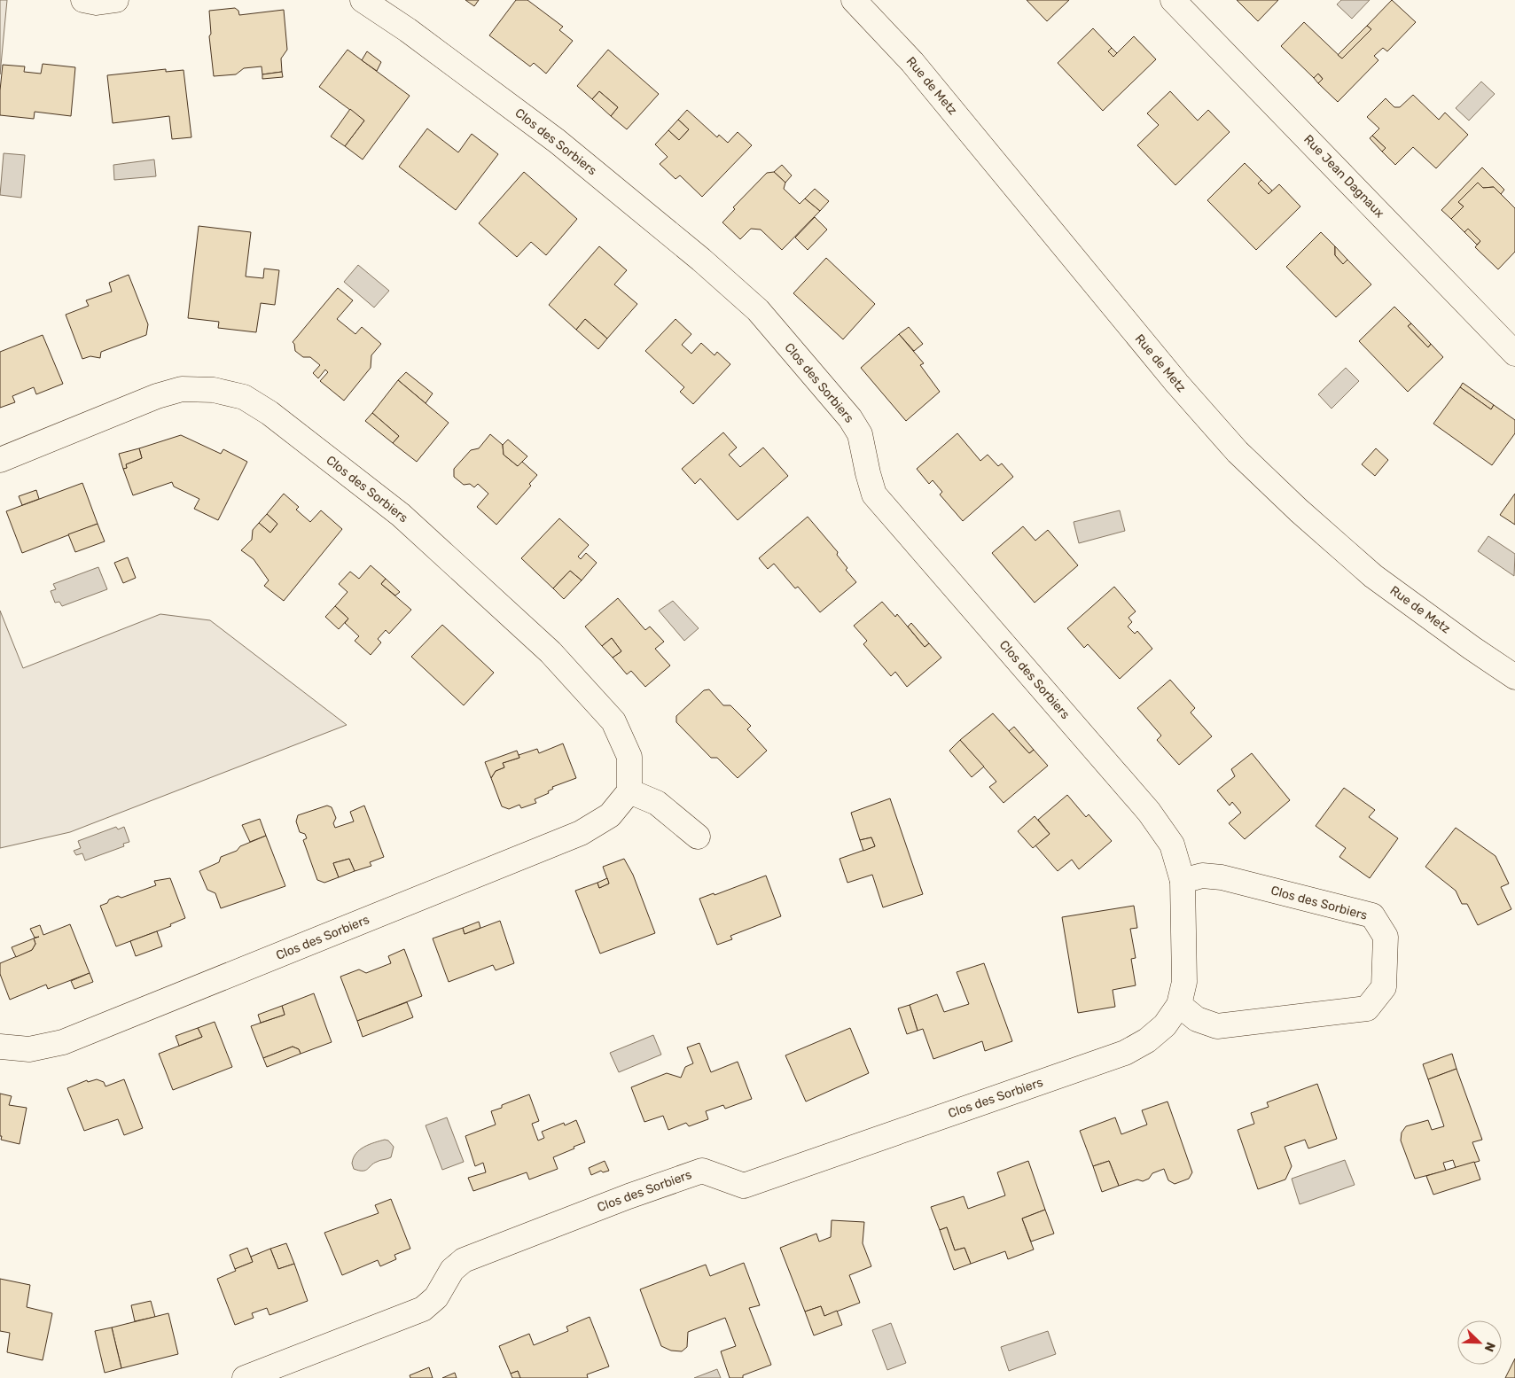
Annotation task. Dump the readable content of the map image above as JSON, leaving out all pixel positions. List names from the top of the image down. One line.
{"streets":{"street":["Rue de Metz","Clos des Sorbiers","Rue Jean Dagnaux"]},"north":"bottom right"}
